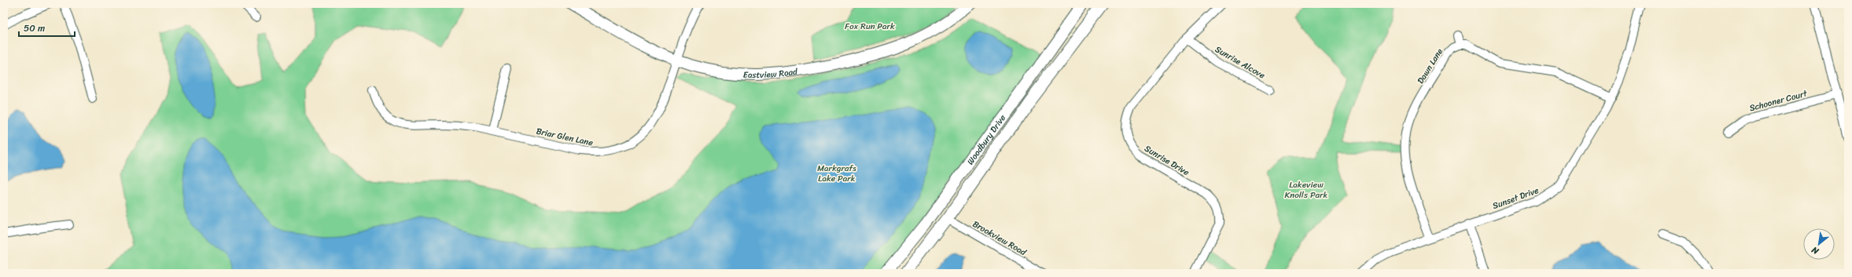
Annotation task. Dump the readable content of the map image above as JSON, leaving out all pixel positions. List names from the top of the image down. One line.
{"streets":{"main road":["Eastview Road","Woodbury Drive"],"street":["Sunrise Alcove","Dawn Lane","Schooner Court","Briar Glen Lane","Sunrise Drive","Sunset Drive","Brookview Road"]},"crossings":[["Sunrise Alcove","Sunrise Drive"],["Dawn Lane","Sunset Drive"],["Eastview Road","Briar Glen Lane"],["Woodbury Drive","Brookview Road"]],"parks":["Fox Run Park","Markgrafs Lake Park","Lakeview Knolls Park"],"scale_bar":"50 m","north":"bottom left"}
